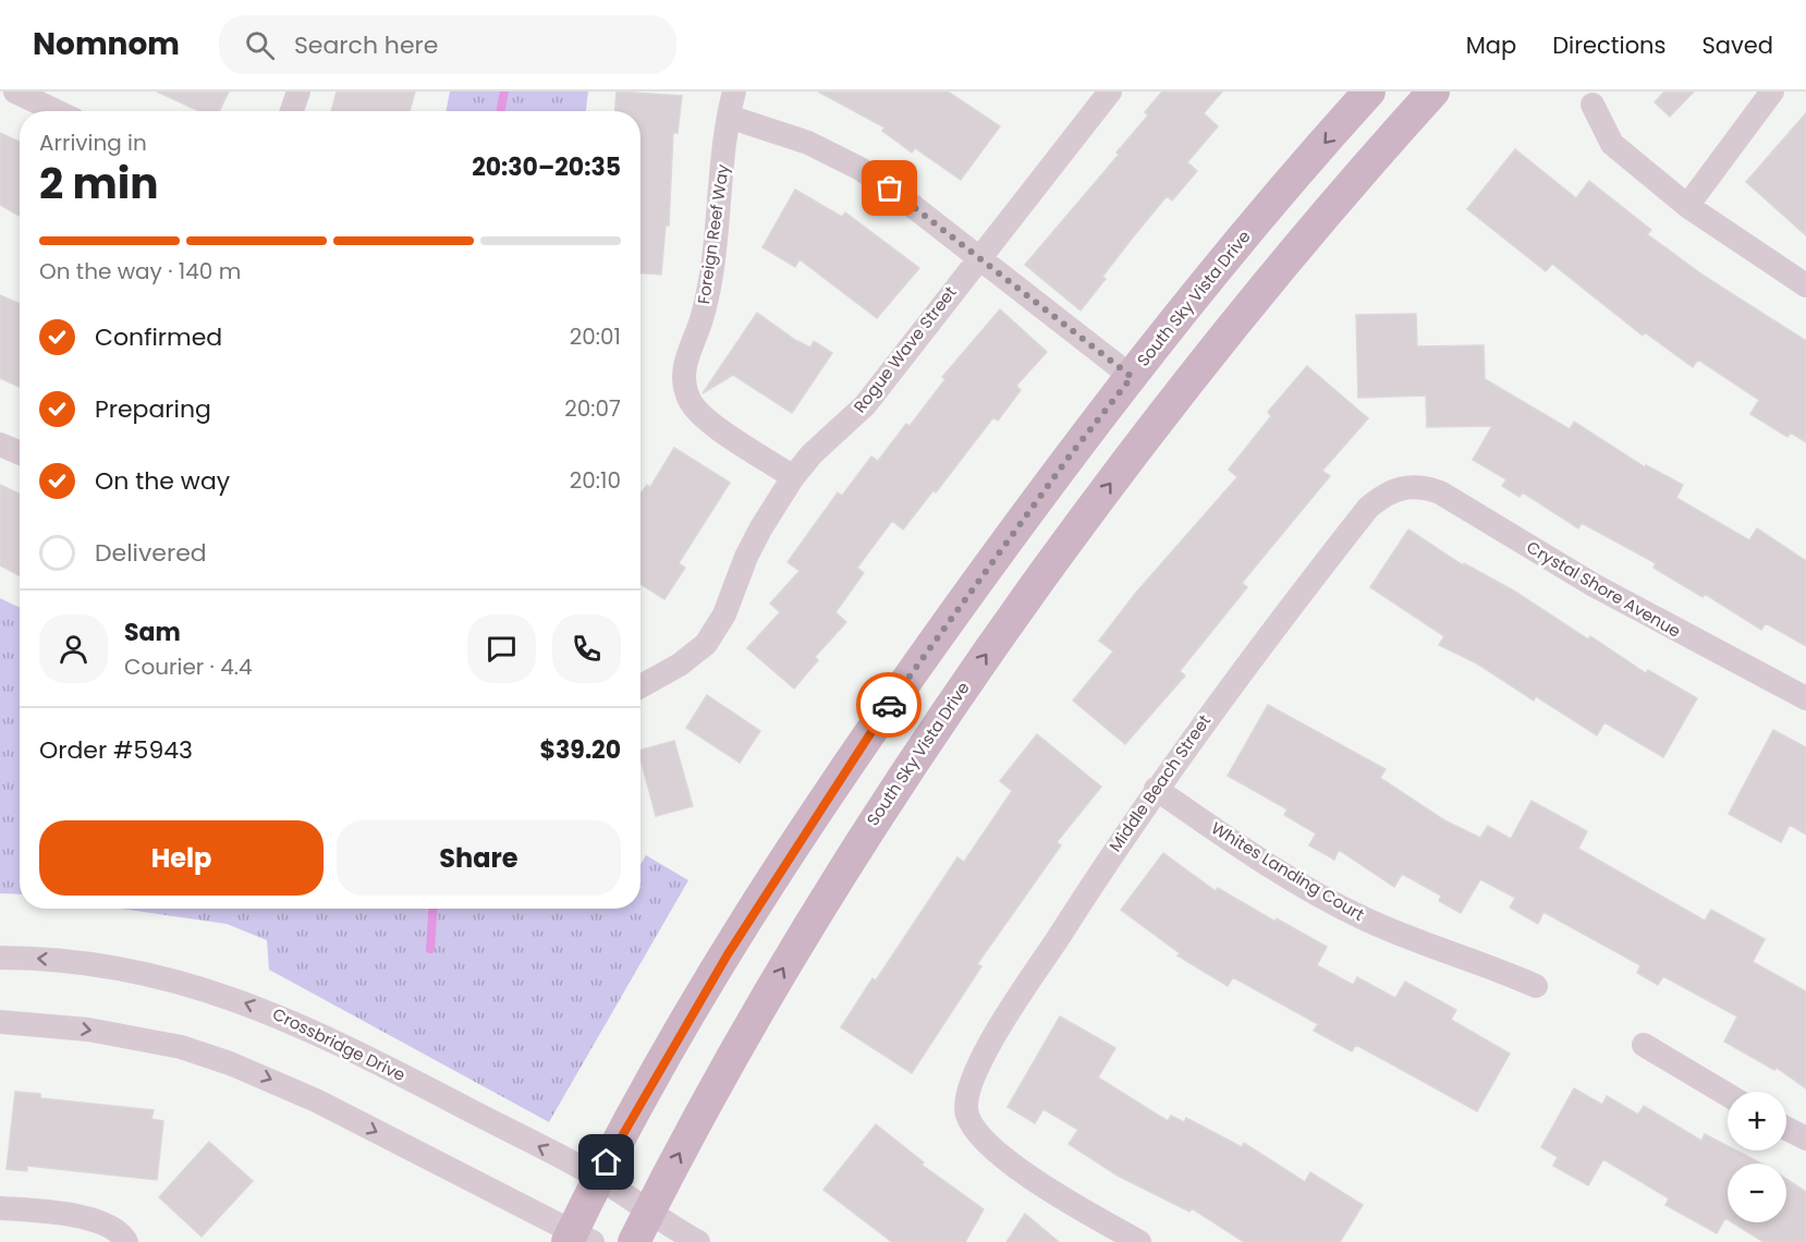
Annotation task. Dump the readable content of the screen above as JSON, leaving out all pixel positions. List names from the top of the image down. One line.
{"streets":{"main road":["South Sky Vista Drive"],"street":["Foreign Reef Way","Rogue Wave Street","Crystal Shore Avenue","Middle Beach Street","Whites Landing Court","Crossbridge Drive"]},"crossings":[["Foreign Reef Way","Rogue Wave Street"],["South Sky Vista Drive","Crossbridge Drive"],["Crystal Shore Avenue","Middle Beach Street"],["Middle Beach Street","Whites Landing Court"]],"page":{"header":"Nomnom","search":"Search here","nav":["Map","Directions","Saved"],"heading":["2 min","Arriving in","20:30–20:35"],"panel":["Sam","Courier · 4.4","Order #5943","$39.20"],"bar":"On the way · 140 m","list":[["Confirmed","20:01"],["Preparing","20:07"],["On the way","20:10"],"Delivered"],"buttons":["Help","Share"],"map_buttons":["+","−"]}}
